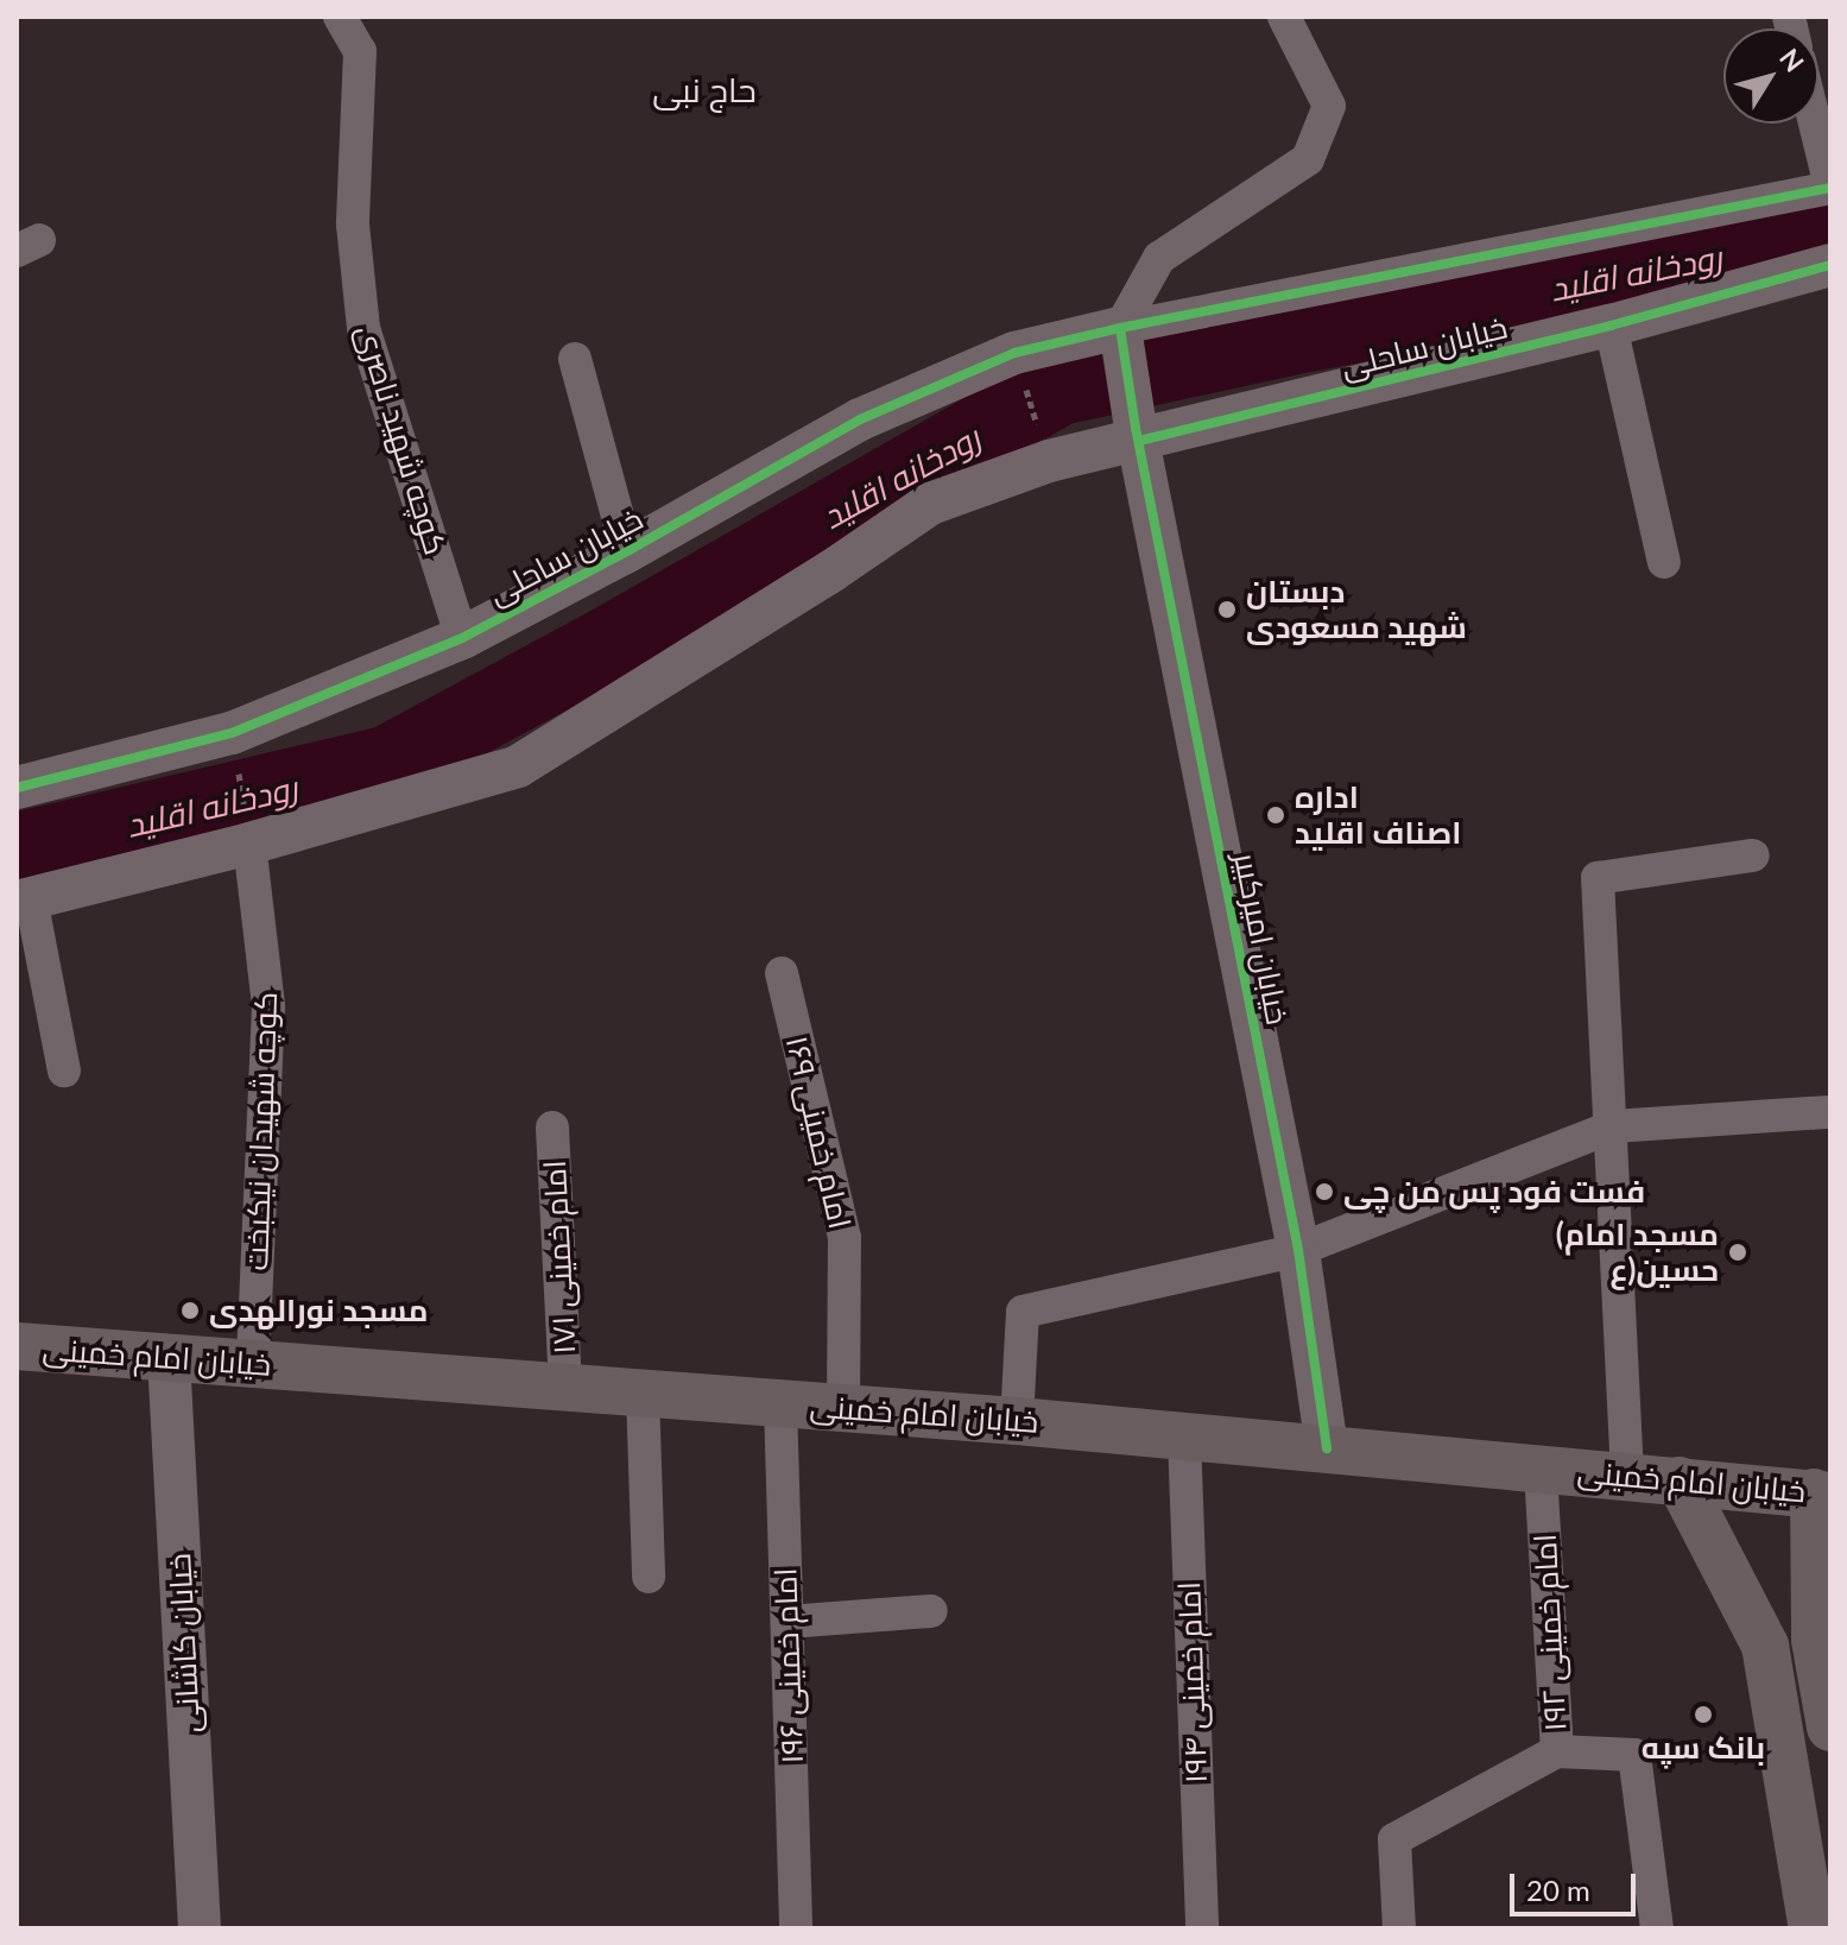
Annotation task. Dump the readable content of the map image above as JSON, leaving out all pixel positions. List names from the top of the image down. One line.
{"streets":{"main road":["خیابان امام خمینی"],"street":["خیابان ساحلی","کوچه شهید ناصری","خیابان امیرکبیر","کوچه شهیدان نیکبخت","امام خمینی ۱۶۹","امام خمینی ۱۷۱","امام خمینی ۱۹۲","خیابان کاشانی","امام خمینی ۱۹۶","امام خمینی ۱۹۴"]},"crossings":[["خیابان ساحلی","کوچه شهید ناصری"],["خیابان ساحلی","خیابان امیرکبیر"],["خیابان ساحلی","کوچه شهیدان نیکبخت"],["خیابان امیرکبیر","خیابان امام خمینی"],["کوچه شهیدان نیکبخت","خیابان امام خمینی"],["امام خمینی ۱۶۹","خیابان امام خمینی"],["امام خمینی ۱۷۱","خیابان امام خمینی"],["خیابان امام خمینی","امام خمینی ۱۹۲"],["خیابان امام خمینی","خیابان کاشانی"],["خیابان امام خمینی","امام خمینی ۱۹۶"],["خیابان امام خمینی","امام خمینی ۱۹۴"]],"districts":["حاج نبی"],"water":["رودخانه اقلید"],"places":["دبستان شهید مسعودی","اداره اصناف اقلید","فست فود پس من چی","(مسجد امام حسین(ع","مسجد نورالهدی","بانک سپه"],"scale_bar":"20 m","north":"top right"}
